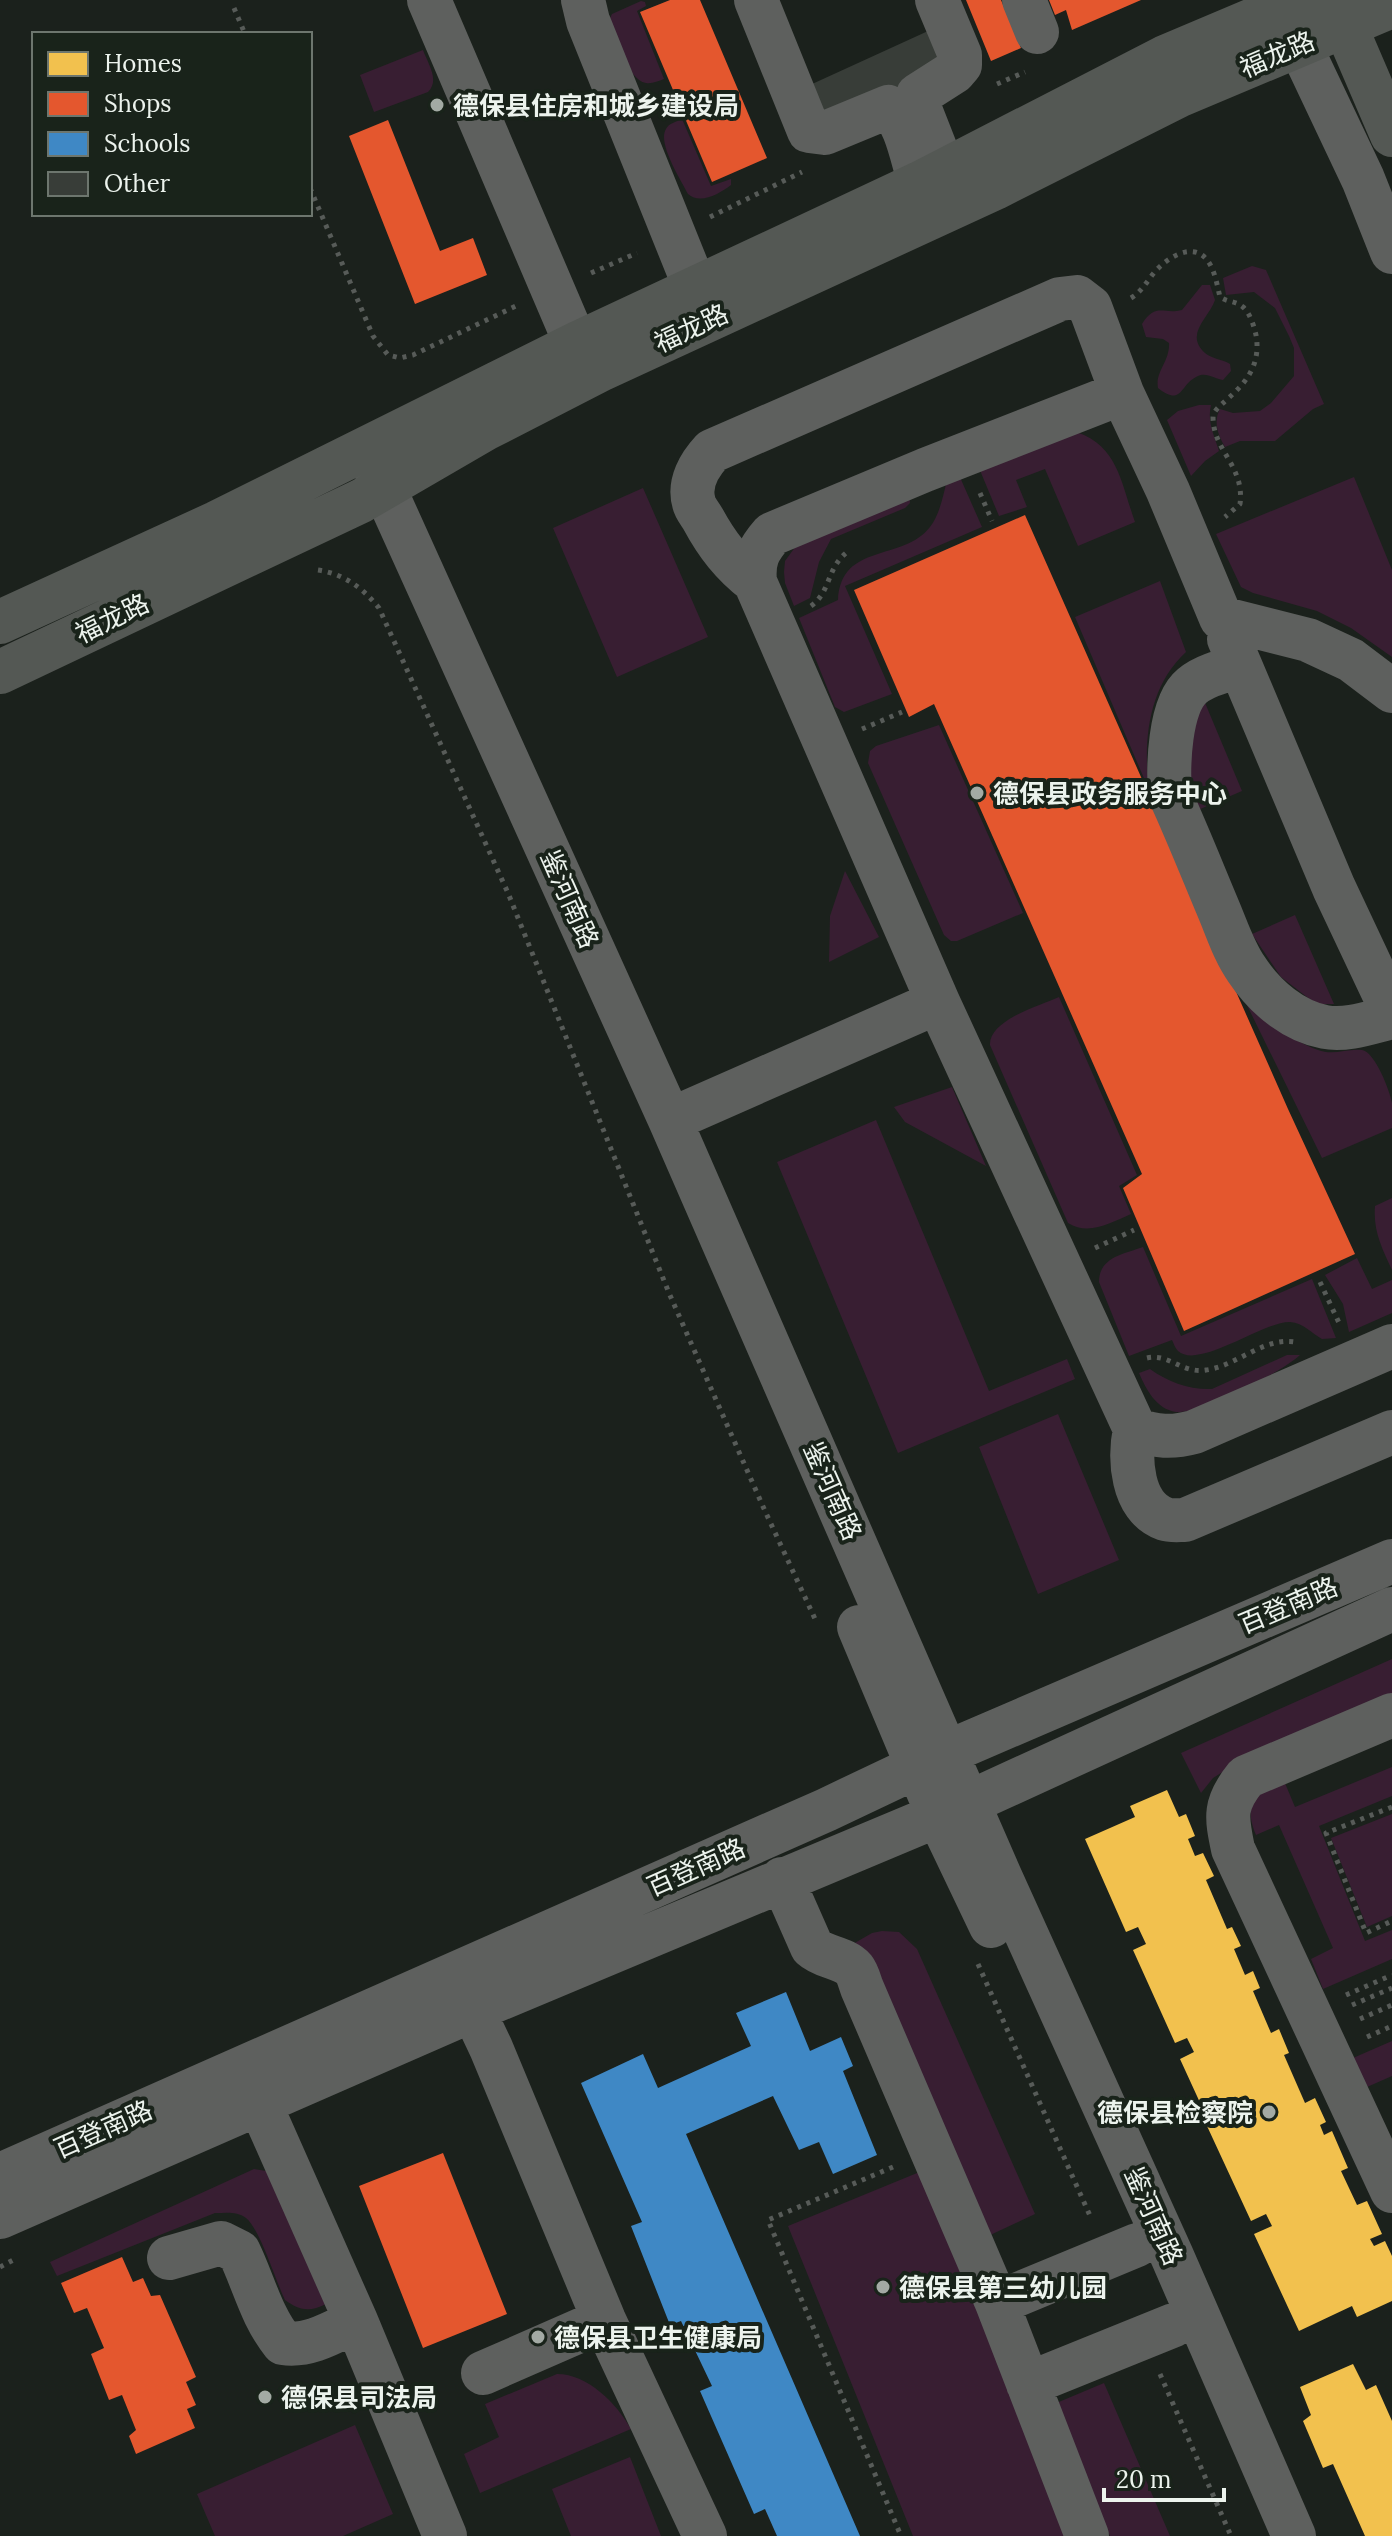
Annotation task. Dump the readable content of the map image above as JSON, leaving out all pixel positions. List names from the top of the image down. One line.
{"streets":{"main road":["福龙路"],"street":["鉴河南路","百登南路"]},"crossings":[["福龙路","鉴河南路"],["鉴河南路","百登南路"]],"places":["德保县住房和城乡建设局","德保县政务服务中心","德保县检察院","德保县第三幼儿园","德保县卫生健康局","德保县司法局"],"legend":["Homes","Shops","Schools","Other"],"scale_bar":"20 m"}
